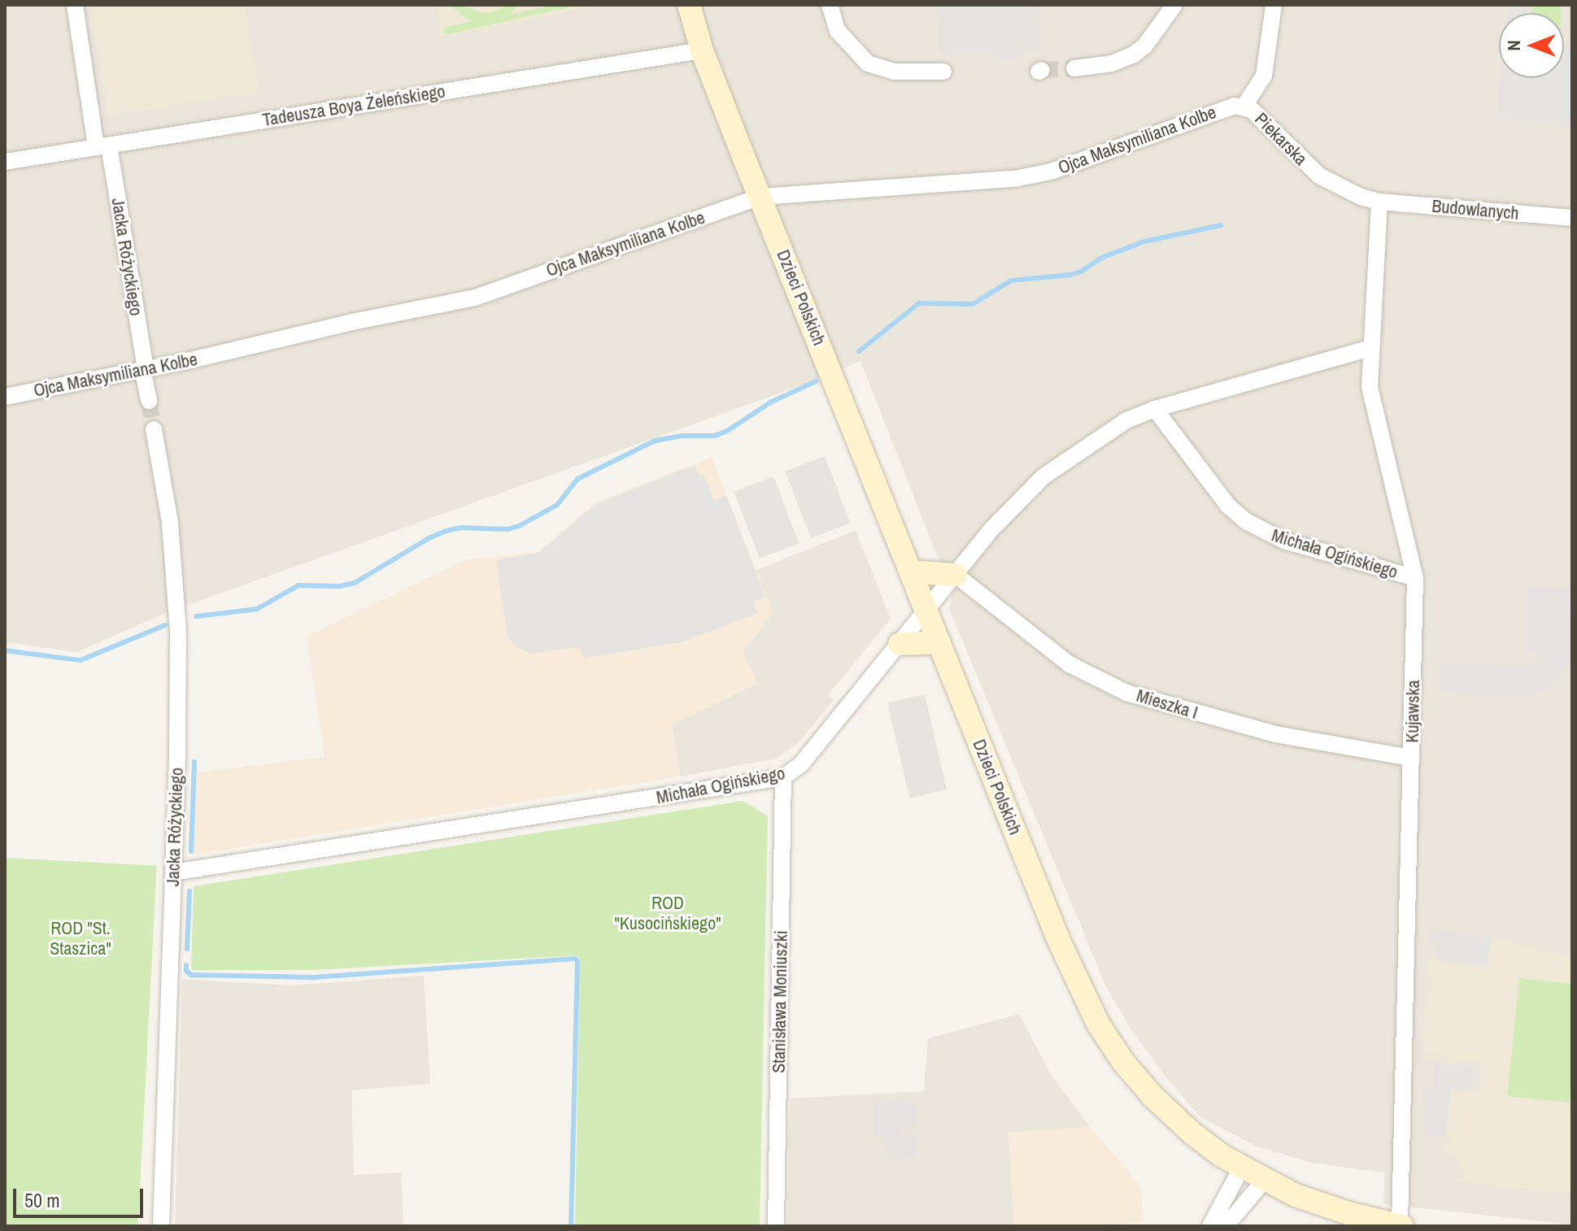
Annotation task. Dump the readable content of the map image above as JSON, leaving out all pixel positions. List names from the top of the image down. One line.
{"streets":{"street":["Tadeusza Boya Żeleńskiego","Piekarska","Ojca Maksymiliana Kolbe","Budowlanych","Jacka Różyckiego","Dzieci Polskich","Michała Ogińskiego","Mieszka I","Kujawska","Stanisława Moniuszki"]},"crossings":[["Tadeusza Boya Żeleńskiego","Jacka Różyckiego"],["Tadeusza Boya Żeleńskiego","Dzieci Polskich"],["Piekarska","Ojca Maksymiliana Kolbe"],["Piekarska","Budowlanych"],["Piekarska","Kujawska"],["Ojca Maksymiliana Kolbe","Jacka Różyckiego"],["Ojca Maksymiliana Kolbe","Dzieci Polskich"],["Budowlanych","Kujawska"],["Jacka Różyckiego","Michała Ogińskiego"],["Dzieci Polskich","Michała Ogińskiego"],["Dzieci Polskich","Kujawska"],["Michała Ogińskiego","Mieszka I"],["Michała Ogińskiego","Kujawska"],["Michała Ogińskiego","Stanisława Moniuszki"],["Mieszka I","Kujawska"]],"parks":["ROD \"Kusocińskiego\"","ROD \"St. Staszica\""],"scale_bar":"50 m","north":"left"}
